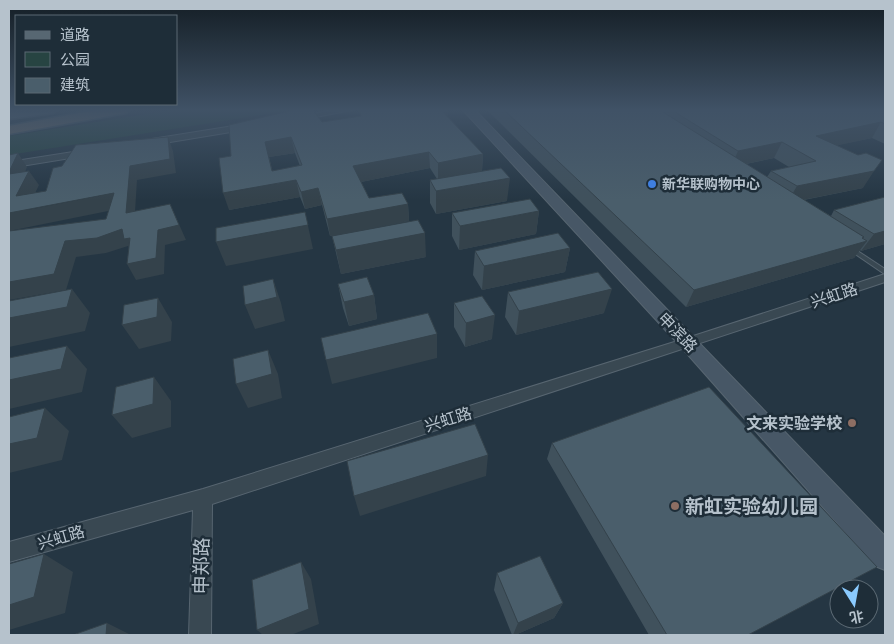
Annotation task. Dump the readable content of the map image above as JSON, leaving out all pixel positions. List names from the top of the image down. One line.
{"streets":{"main road":["申滨路"],"street":["兴虹路","申郑路"]},"crossings":[["兴虹路","申滨路"],["兴虹路","申郑路"]],"places":["新华联购物中心","文来实验学校","新虹实验幼儿园"],"legend":["道路","公园","建筑"],"north":"bottom"}
